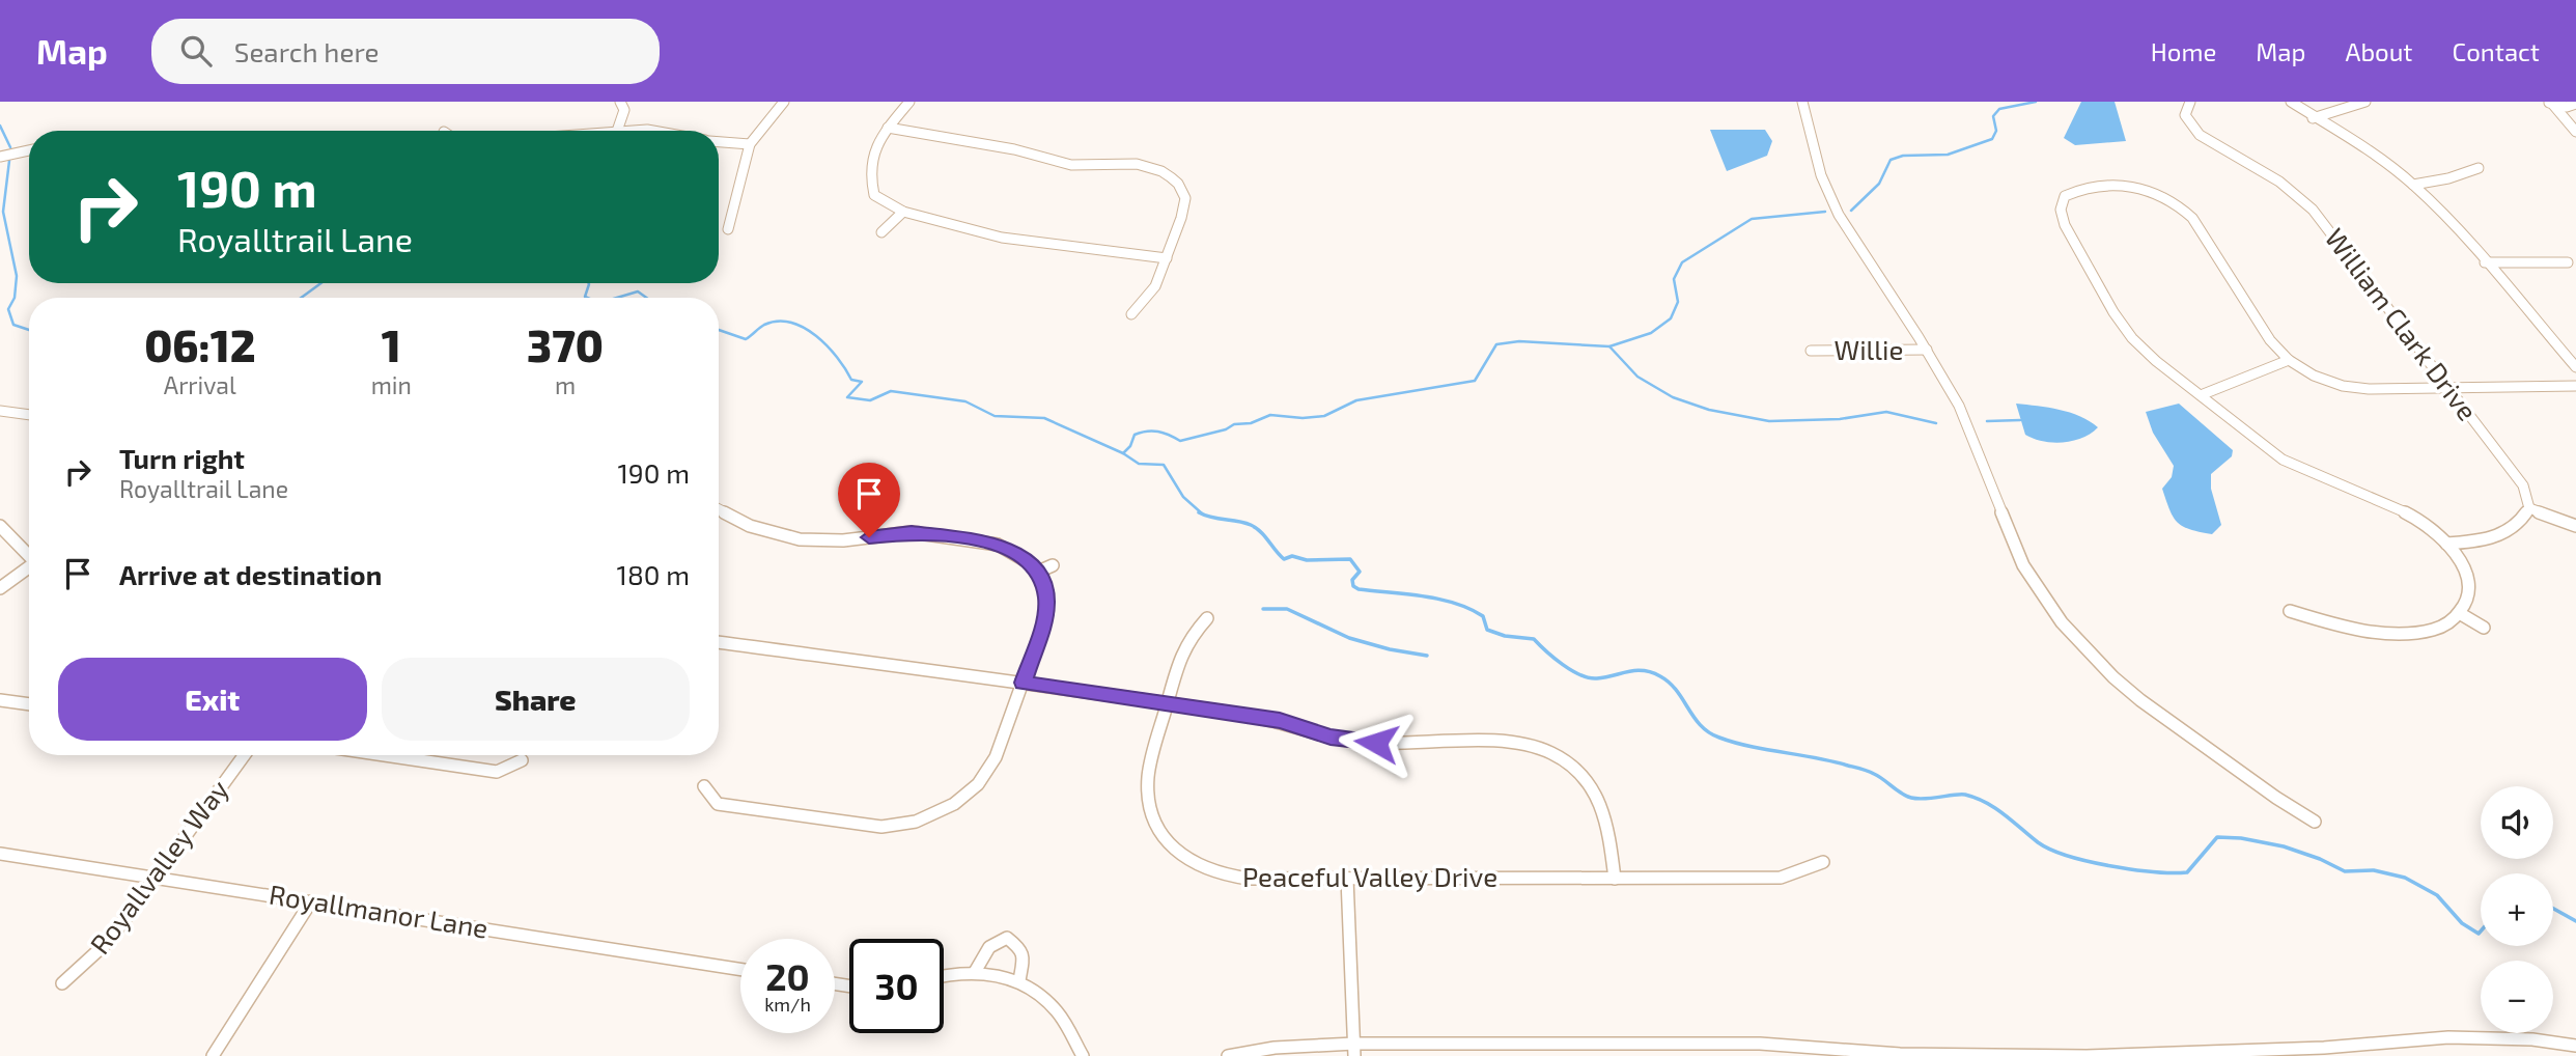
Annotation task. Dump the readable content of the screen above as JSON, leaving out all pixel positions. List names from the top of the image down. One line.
{"streets":{"street":["William Clark Drive","Willie","Royallvalley Way","Peaceful Valley Drive","Royallmanor Lane"]},"crossings":[["Royallvalley Way","Royallmanor Lane"]],"page":{"header":"Map","search":"Search here","nav":["Home","Map","About","Contact"],"turn":["190 m","Royalltrail Lane"],"eta":["06:12","Arrival","1","min","370","m"],"list":[{"name":"Turn right","note":"Royalltrail Lane","value":"190 m"},{"name":"Arrive at destination","value":"180 m"}],"buttons":["Exit","Share"],"map_buttons":["+","−"],"speed":"20 km/h","limit":"30"}}
